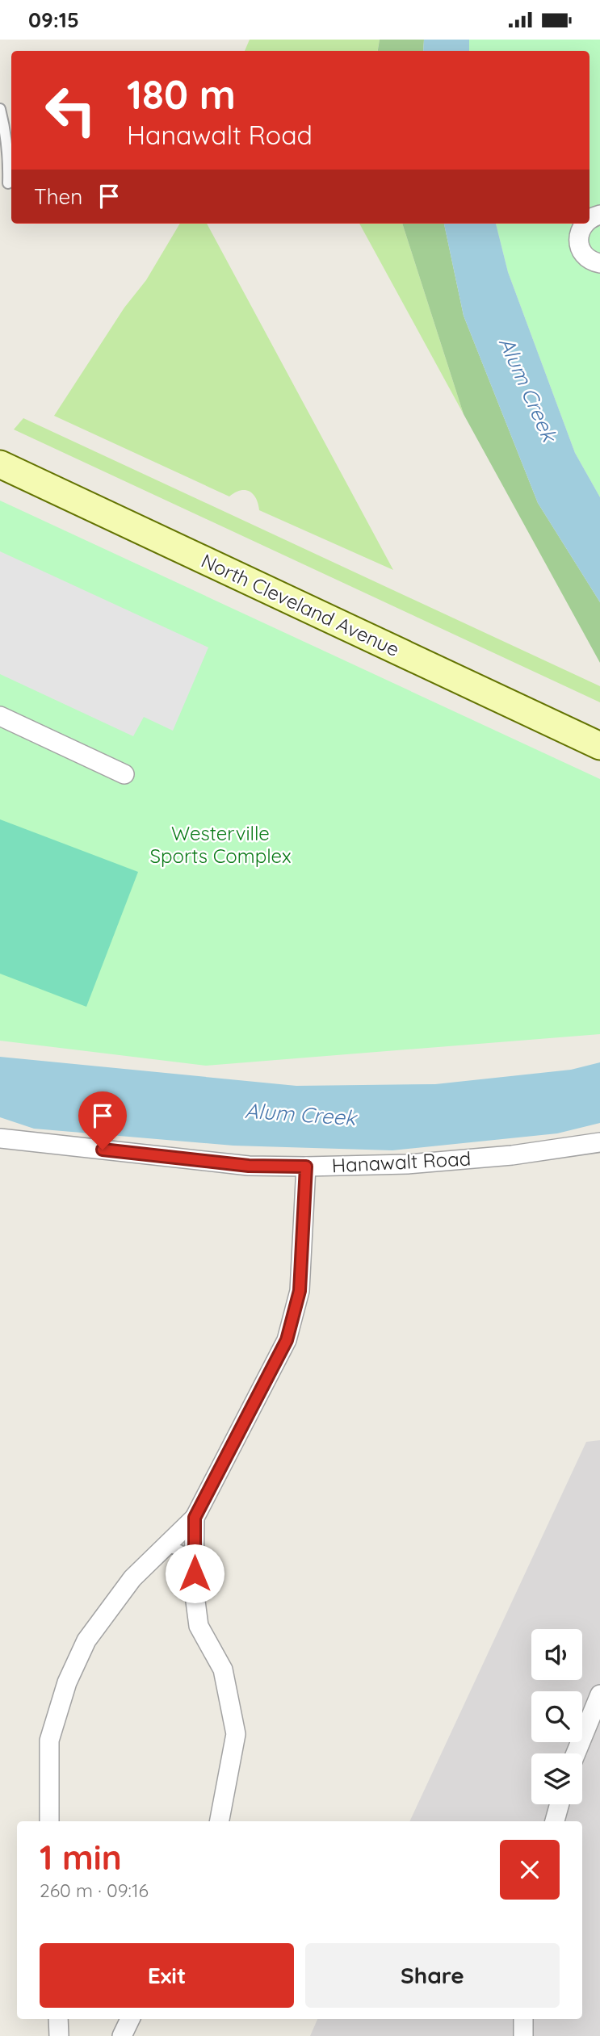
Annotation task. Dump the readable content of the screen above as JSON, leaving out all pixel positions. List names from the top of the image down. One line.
{"streets":{"main road":["North Cleveland Avenue"],"street":["Hanawalt Road"]},"water":["Alum Creek"],"parks":["Westerville Sports Complex"],"page":{"status":"09:15","turn":["180 m","Hanawalt Road"],"then":"Then","heading":["1 min","260 m · 09:16"],"buttons":["Exit","Share"]}}
